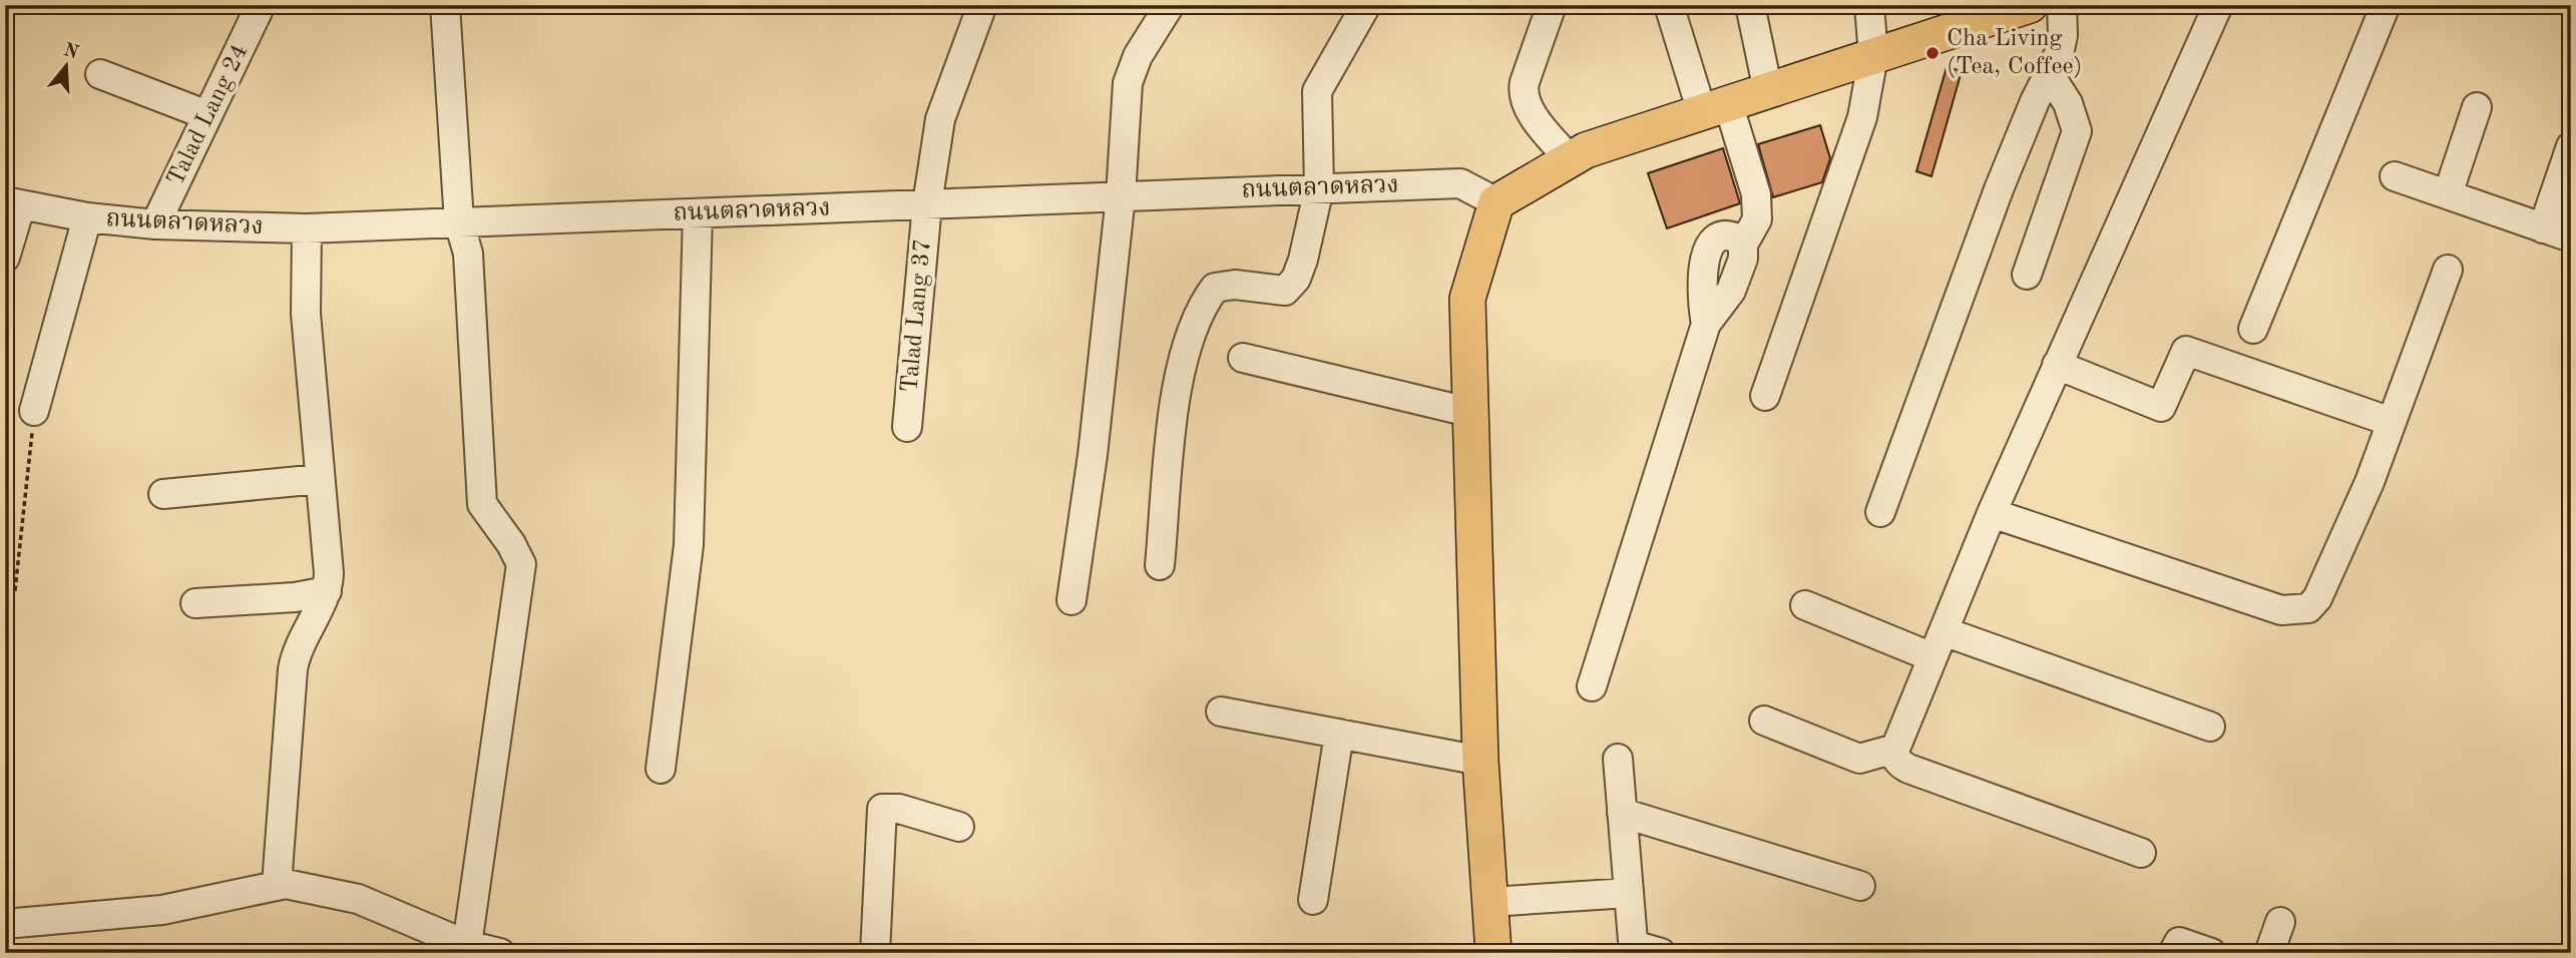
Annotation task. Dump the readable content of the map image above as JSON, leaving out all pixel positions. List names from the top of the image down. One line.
{"streets":{"street":["Talad Lang 24","ถนนตลาดหลวง","Talad Lang 37"]},"crossings":[["Talad Lang 24","ถนนตลาดหลวง"],["ถนนตลาดหลวง","Talad Lang 37"]],"places":["Cha Living (Tea, Coffee)"],"north":"top"}
